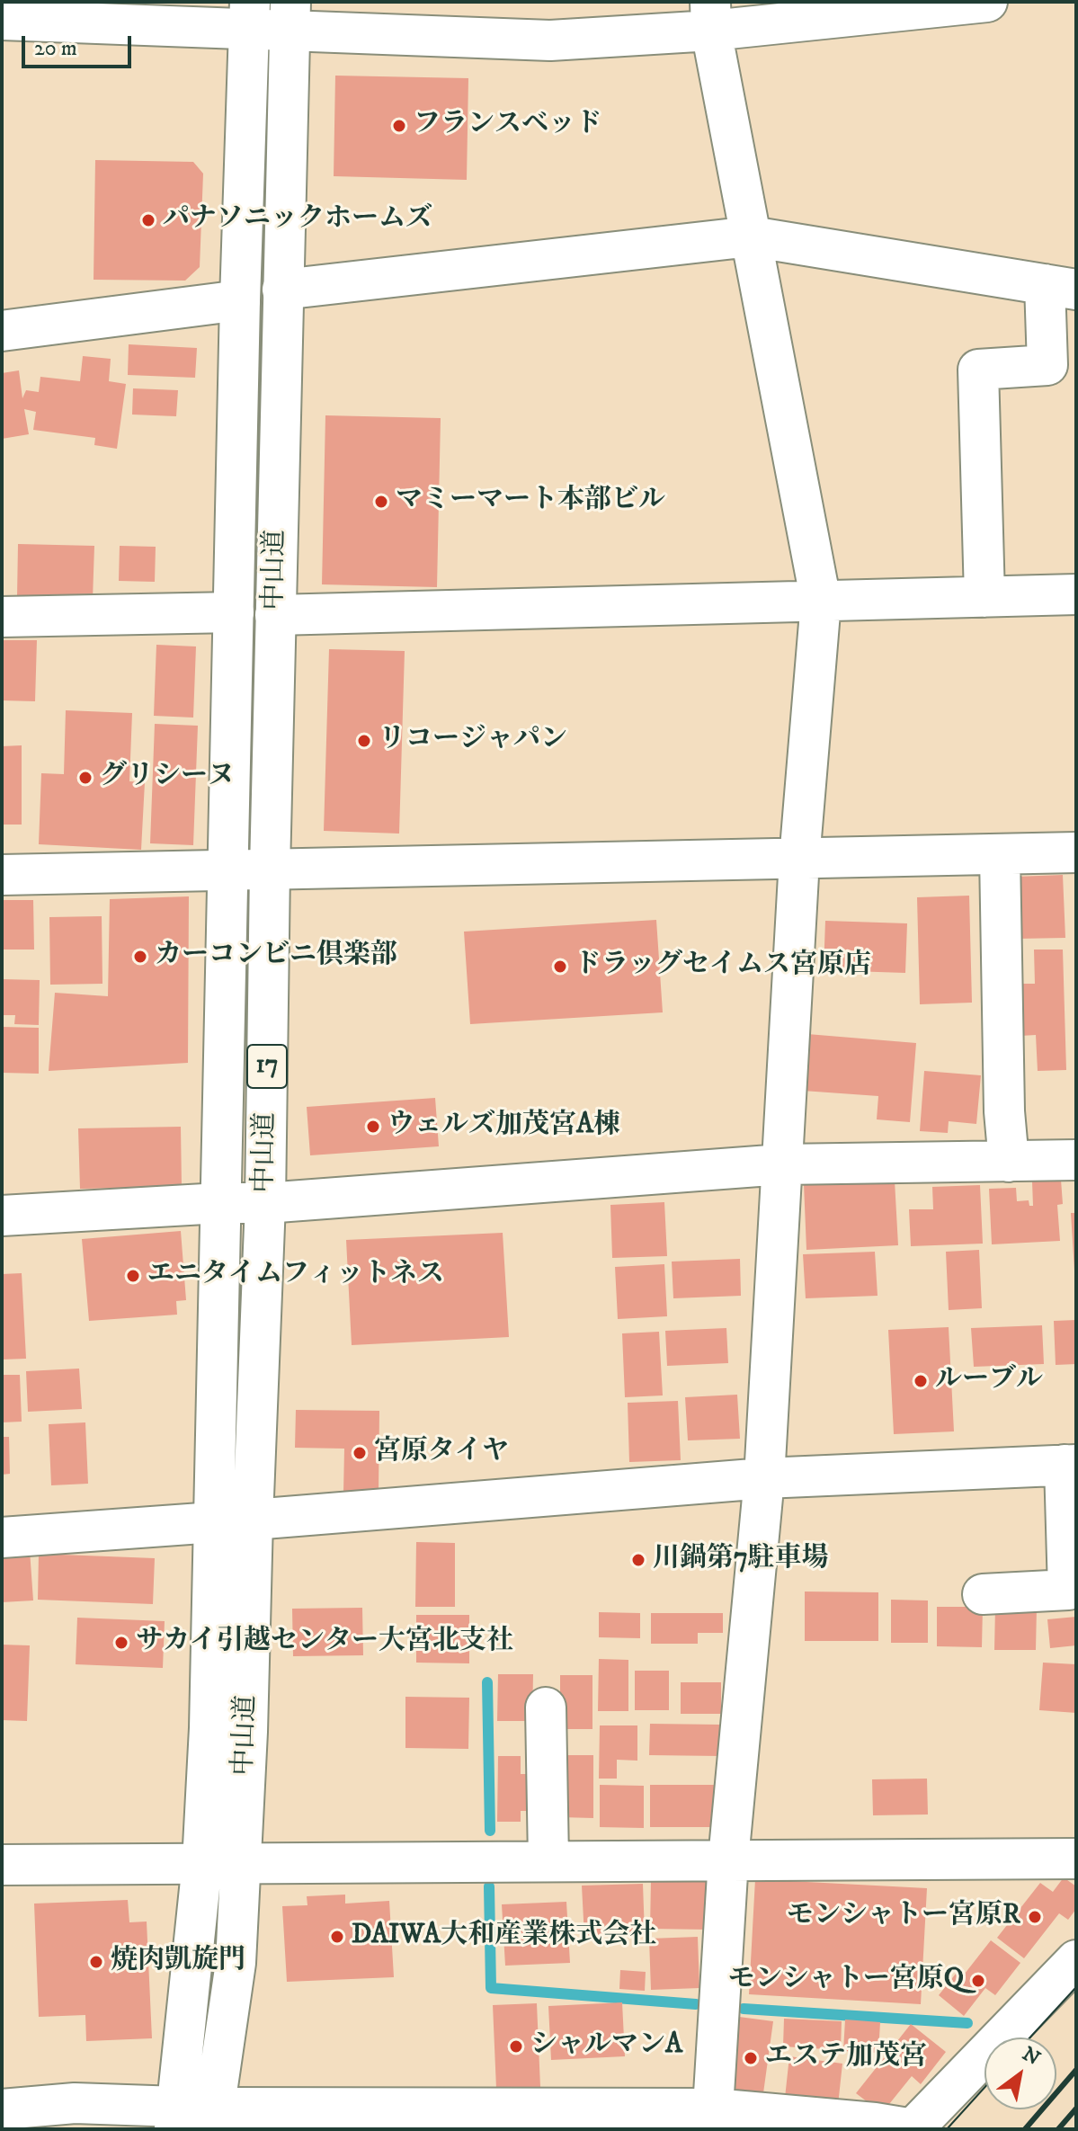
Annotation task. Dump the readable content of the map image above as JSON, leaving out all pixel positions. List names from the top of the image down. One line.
{"streets":{"main road":["中山道","17"]},"places":["フランスベッド","パナソニックホームズ","マミーマート本部ビル","リコージャパン","グリシーヌ","カーコンビニ倶楽部","ドラッグセイムス宮原店","ウェルズ加茂宮A棟","エニタイムフィットネス","ルーブル","宮原タイヤ","川鍋第7駐車場","サカイ引越センター大宮北支社","モンシャトー宮原R","DAIWA大和産業株式会社","焼肉凱旋門","モンシャトー宮原Q","シャルマンA","エステ加茂宮"],"scale_bar":"20 m","north":"top right"}
